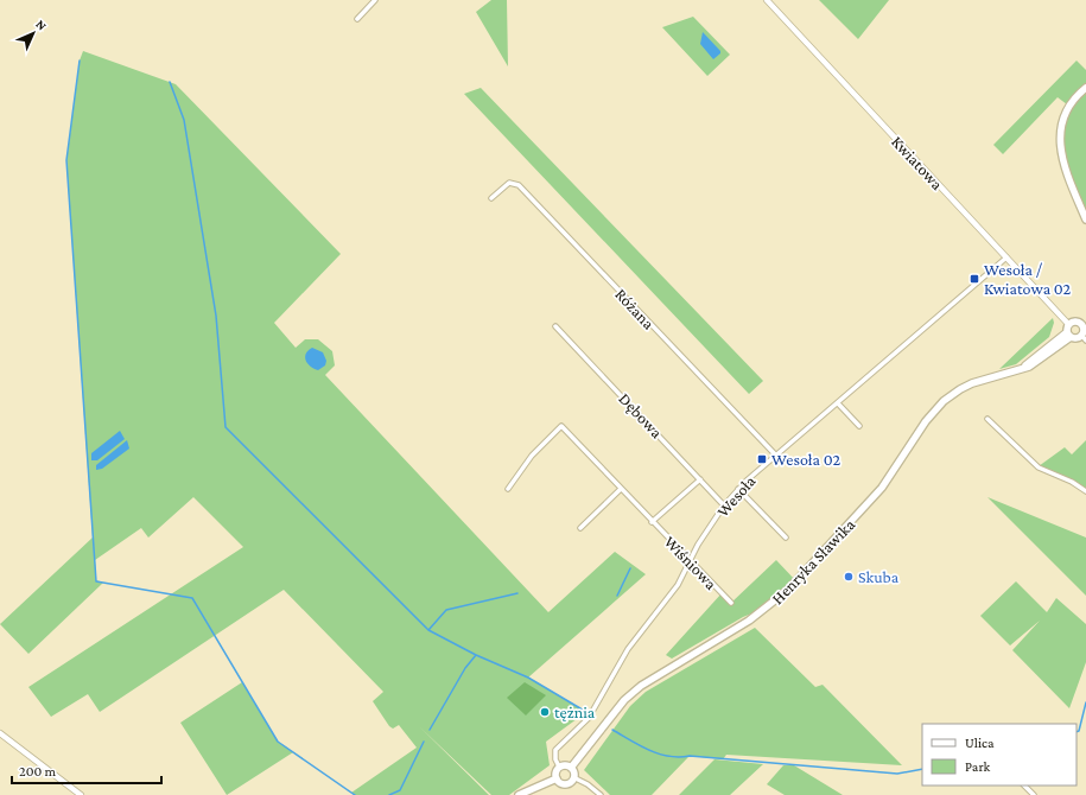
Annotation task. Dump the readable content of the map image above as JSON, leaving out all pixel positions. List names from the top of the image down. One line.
{"streets":{"main road":["Henryka Sławika"],"street":["Kwiatowa","Różana","Dębowa","Wesoła","Wiśniowa"]},"crossings":[["Kwiatowa","Wesoła"],["Kwiatowa","Henryka Sławika"],["Różana","Wesoła"],["Dębowa","Wesoła"],["Dębowa","Wiśniowa"],["Wesoła","Henryka Sławika"],["Wesoła","Wiśniowa"]],"places":{"transit":["Wesoła / Kwiatowa 02","Wesoła 02"],"other":["Skuba","tężnia"]},"legend":["Ulica","Park"],"scale_bar":"200 m","north":"top right"}
